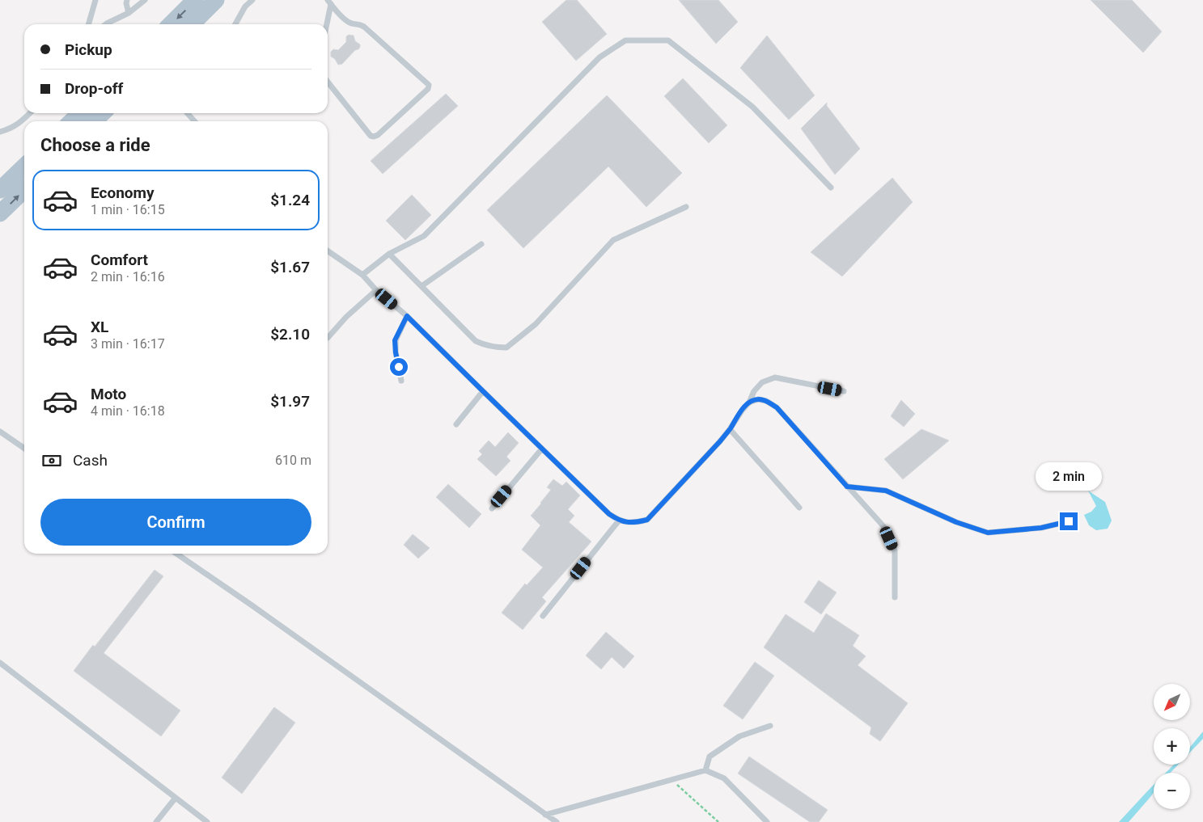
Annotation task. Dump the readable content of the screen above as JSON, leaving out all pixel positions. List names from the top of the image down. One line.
{"north":"bottom left","page":{"banner":["Pickup","Drop-off"],"heading":"Choose a ride","list":[{"name":"Economy","note":"1 min · 16:15","value":"$1.24"},{"name":"Comfort","note":"2 min · 16:16","value":"$1.67"},{"name":"XL","note":"3 min · 16:17","value":"$2.10"},{"name":"Moto","note":"4 min · 16:18","value":"$1.97"}],"pay":["Cash","610 m"],"bubble":"2 min","buttons":"Confirm","map_buttons":["+","−"]}}
